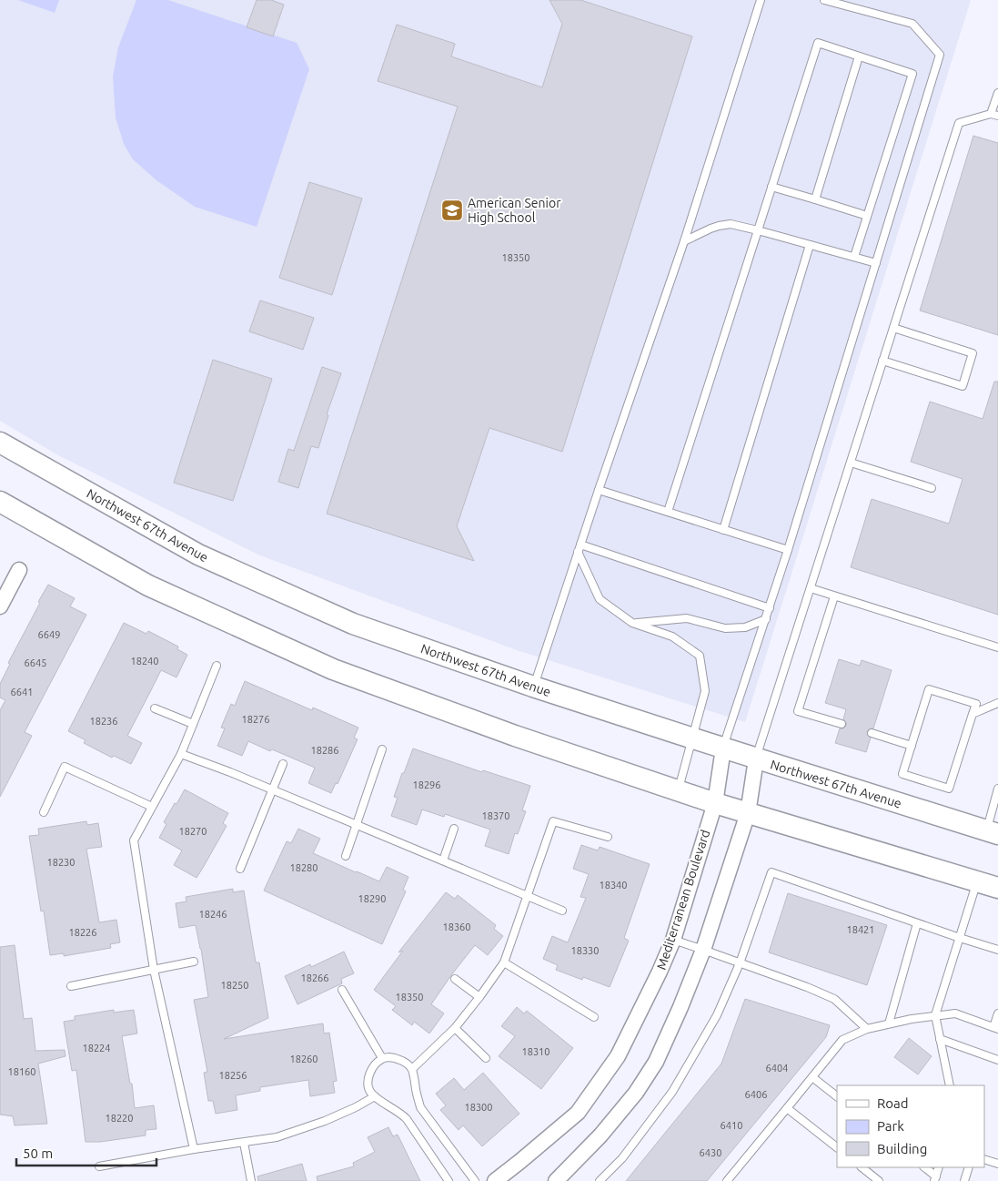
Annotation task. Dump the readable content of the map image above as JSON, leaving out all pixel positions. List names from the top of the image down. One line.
{"streets":{"main road":["Northwest 67th Avenue"],"street":["Mediterranean Boulevard"]},"crossings":[["Northwest 67th Avenue","Mediterranean Boulevard"]],"places":{"school or university":["American Senior High School"]},"house_numbers":["18350","6649","18240","6645","6641","18276","18236","18286","18296","18370","18270","18230","18280","18340","18290","18246","18360","18421","18226","18330","18266","18250","18350","18224","18310","18260","6404","18160","18256","6406","18300","18220","6410","6430"],"legend":["Road","Park","Building"],"scale_bar":"50 m"}
